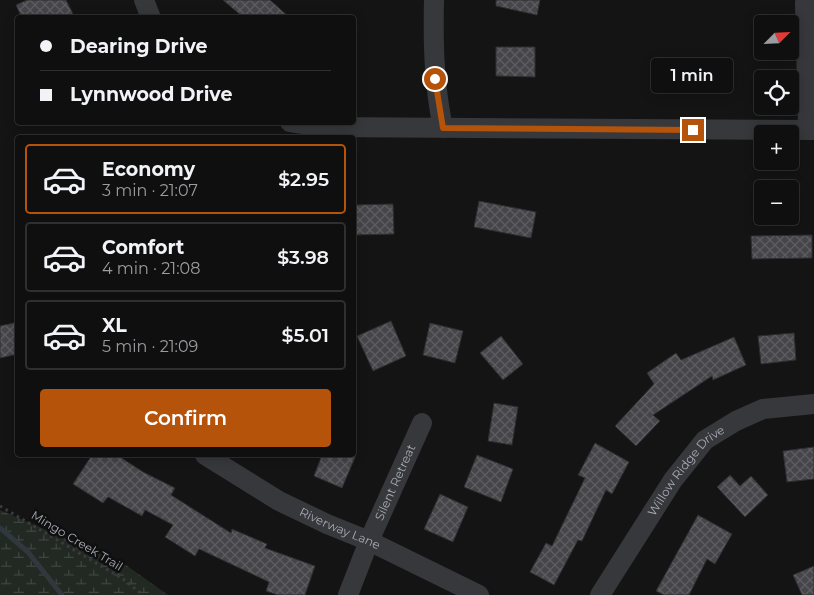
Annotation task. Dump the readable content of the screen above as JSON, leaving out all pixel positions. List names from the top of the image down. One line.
{"streets":{"street":["Willow Ridge Drive","Silent Retreat","Riverway Lane"],"path":["Mingo Creek Trail"]},"crossings":[["Silent Retreat","Riverway Lane"]],"north":"top right","page":{"map_buttons":["+","−"],"banner":["Dearing Drive","Lynnwood Drive"],"bubble":"1 min","list":[{"name":"Economy","note":"3 min · 21:07","value":"$2.95"},{"name":"Comfort","note":"4 min · 21:08","value":"$3.98"},{"name":"XL","note":"5 min · 21:09","value":"$5.01"}],"buttons":"Confirm"}}
